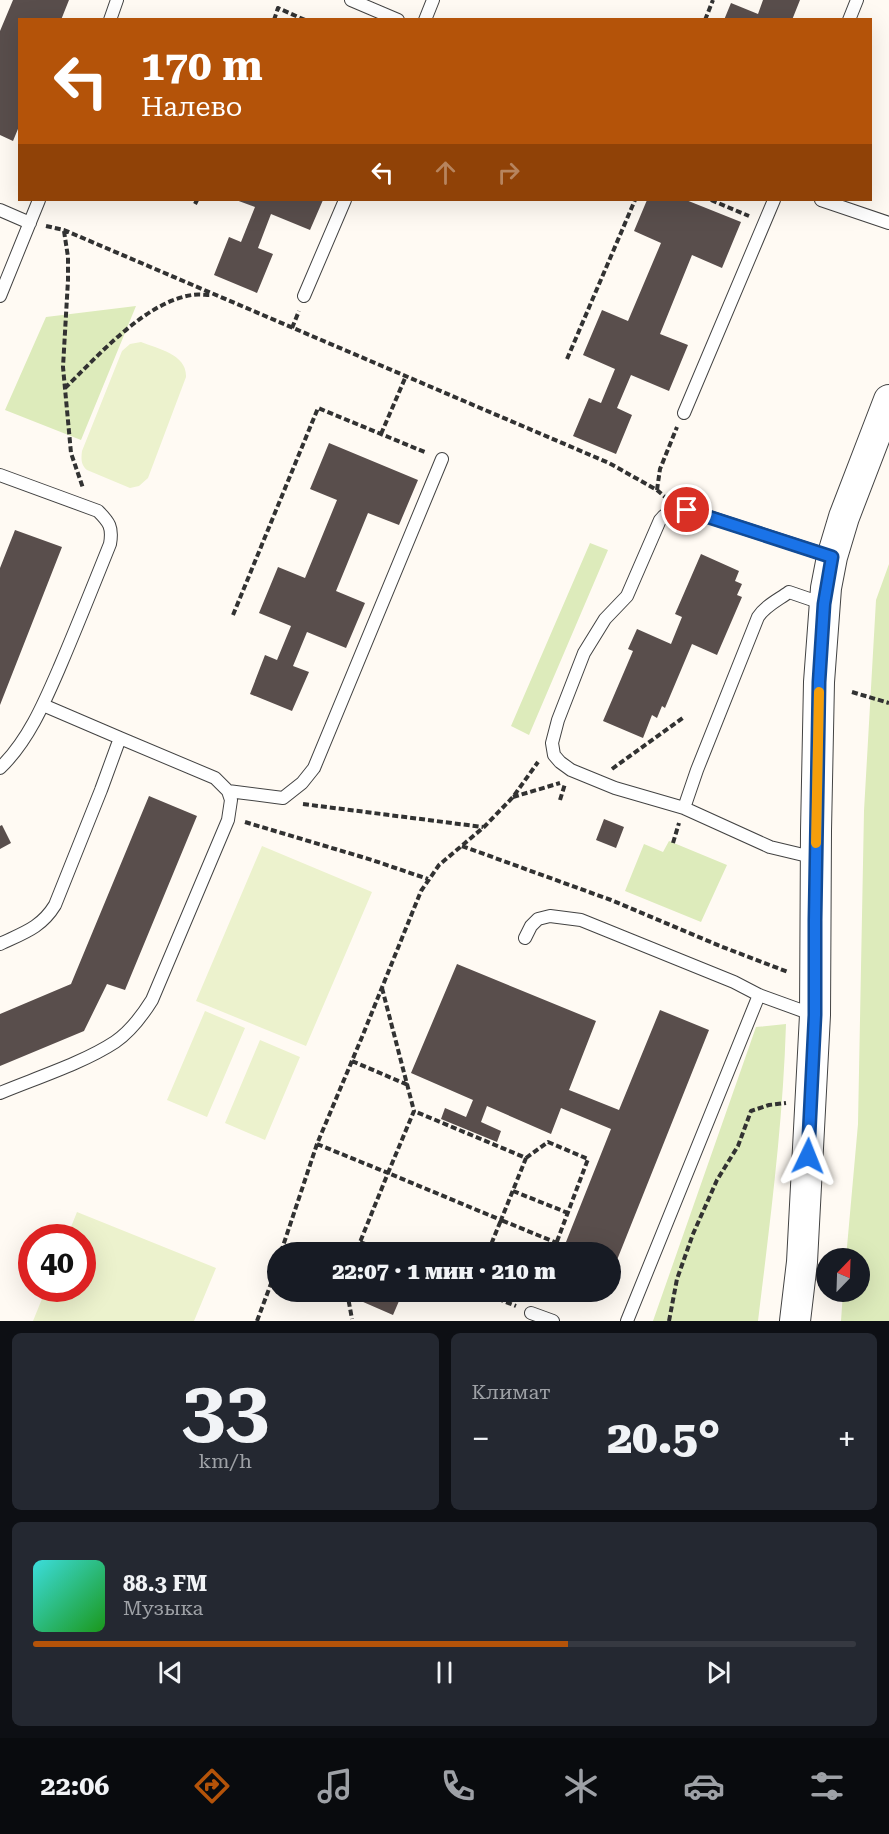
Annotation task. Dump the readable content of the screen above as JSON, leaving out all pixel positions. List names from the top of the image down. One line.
{"north":"top right","page":{"turn":["170 m","Налево"],"limit":"40","trip":"22:07 · 1 мин · 210 m","tile":[["33","km/h"],"Климат"],"heat":["−","20.5°","+"],"song":["88.3 FM","Музыка"],"tabs":"22:06"}}
